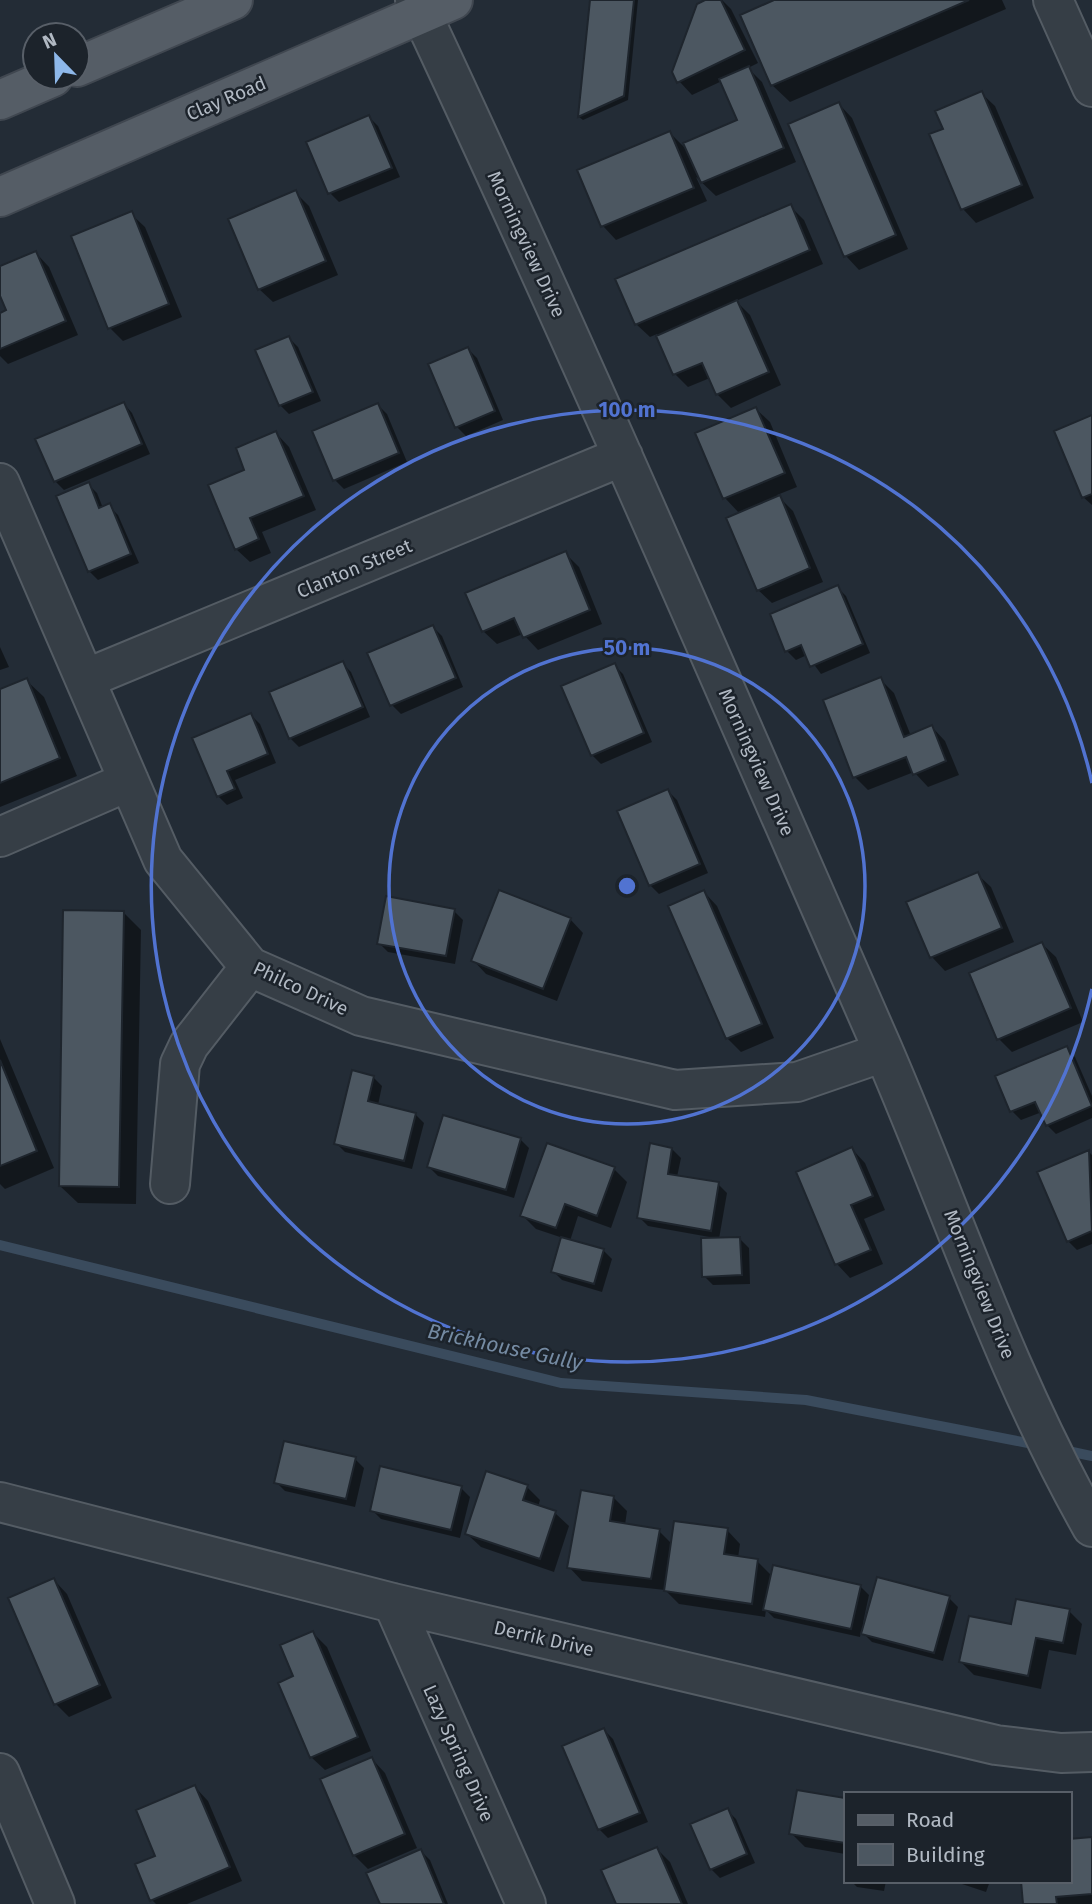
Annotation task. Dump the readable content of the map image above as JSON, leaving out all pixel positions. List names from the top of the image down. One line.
{"streets":{"main road":["Clay Road"],"street":["Morningview Drive","Clanton Street","Philco Drive","Derrik Drive","Lazy Spring Drive"]},"crossings":[["Clay Road","Morningview Drive"],["Morningview Drive","Clanton Street"],["Morningview Drive","Philco Drive"],["Clanton Street","Philco Drive"],["Derrik Drive","Lazy Spring Drive"]],"water":["Brickhouse Gully"],"legend":["Road","Building"],"north":"top left","rings":["100 m","50 m"]}
